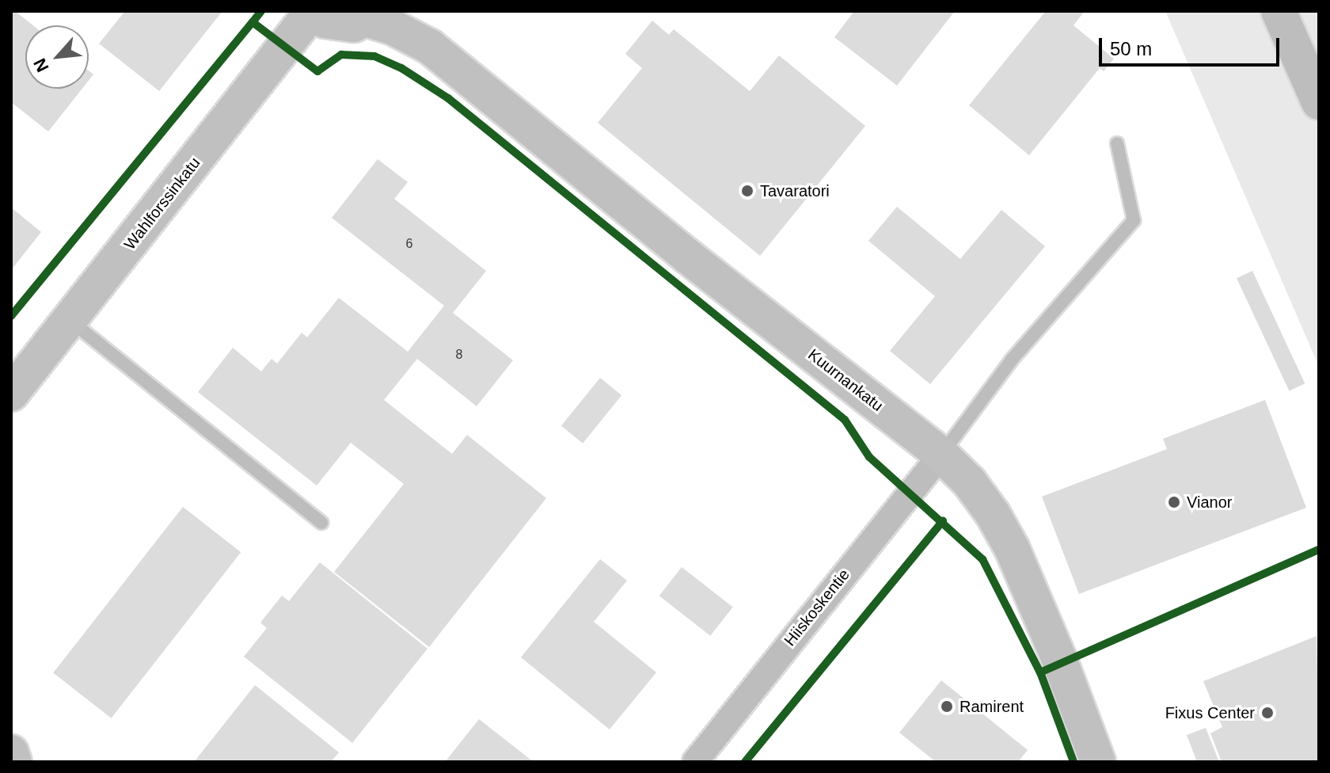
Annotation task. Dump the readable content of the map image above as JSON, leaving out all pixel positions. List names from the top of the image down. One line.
{"streets":{"street":["Wahlforssinkatu","Kuurnankatu","Hiiskoskentie"]},"crossings":[["Kuurnankatu","Hiiskoskentie"]],"places":["Tavaratori","Vianor","Ramirent","Fixus Center"],"house_numbers":["6","8"],"scale_bar":"50 m","north":"bottom left"}
